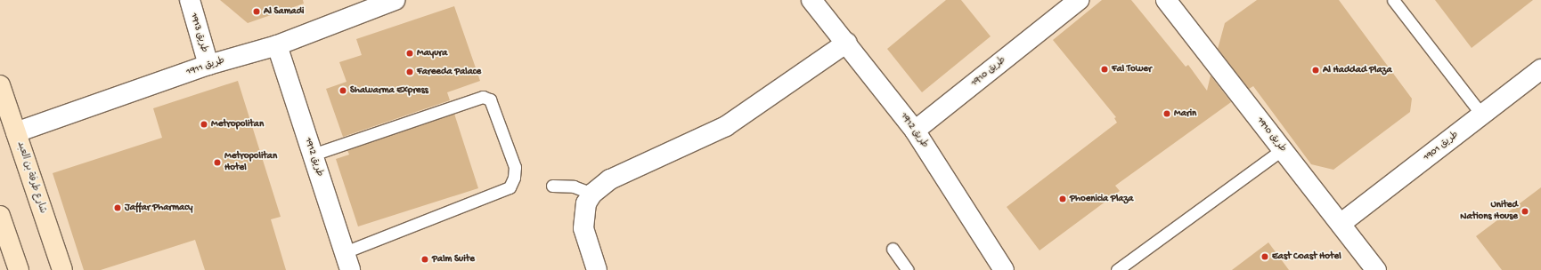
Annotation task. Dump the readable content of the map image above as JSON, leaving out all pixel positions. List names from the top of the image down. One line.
{"streets":{"main road":["شارع طرفة بن العبد"],"street":["طريق 1913","طريق 1911","طريق 1910","طريق 1912","طريق 1901"]},"crossings":[["طريق 1913","طريق 1911"],["طريق 1911","طريق 1912"],["طريق 1911","شارع طرفة بن العبد"],["طريق 1910","طريق 1912"],["طريق 1910","طريق 1901"]],"places":["Al Samadi","Mayura","Fal Tower","Al Haddad Plaza","Fareeda Palace","Shawarma Express","Marin","Metropolitan","Metropolitan Hotel","Phoenicia Plaza","Jaffar Pharmacy","United Nations House","East Coast Hotel","Palm Suite"]}
